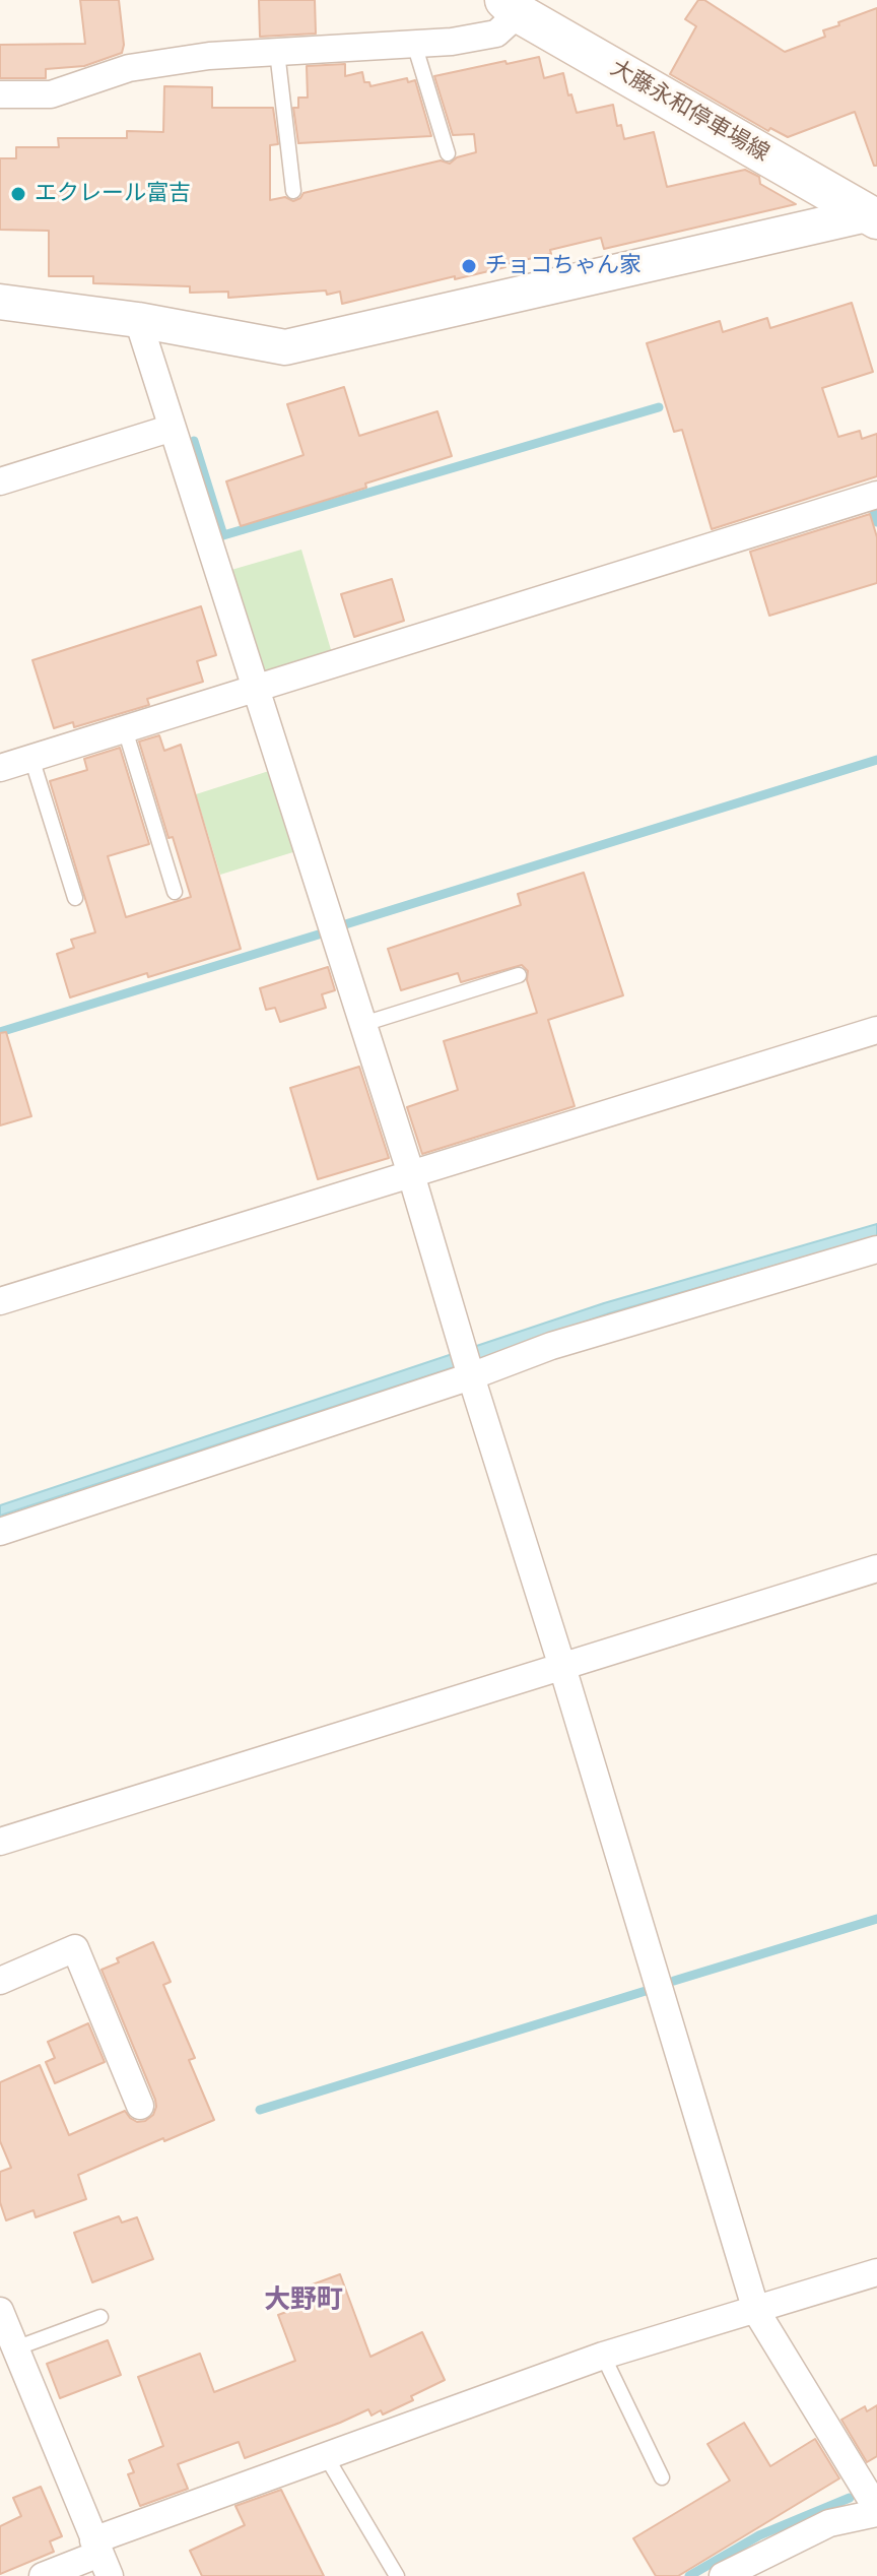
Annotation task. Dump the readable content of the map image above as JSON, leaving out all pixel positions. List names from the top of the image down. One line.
{"streets":{"main road":["大藤永和停車場線"]},"districts":["大野町"],"places":["エクレール富吉","チョコちゃん家"]}
